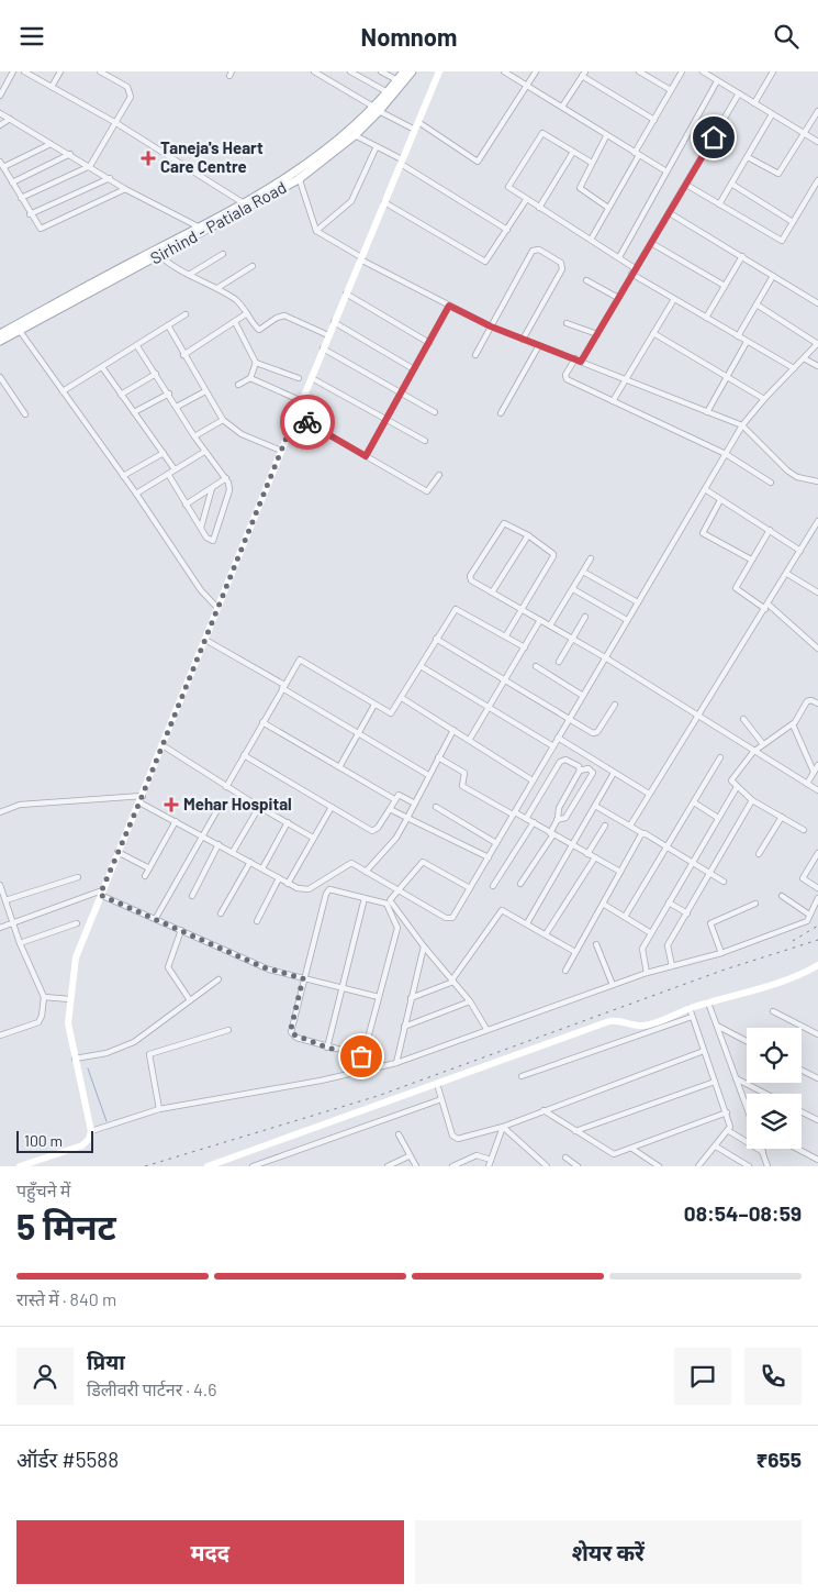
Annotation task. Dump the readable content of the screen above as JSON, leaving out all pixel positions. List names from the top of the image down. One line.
{"streets":{"main road":["Sirhind - Patiala Road"]},"places":{"health":["Taneja's Heart Care Centre","Mehar Hospital"]},"scale_bar":"100 m","page":{"header":"Nomnom","scale":"100 m","heading":["5 मिनट","पहुँचने में","08:54–08:59"],"panel":["प्रिया","डिलीवरी पार्टनर · 4.6","ऑर्डर #5588","₹655"],"bar":"रास्ते में · 840 m","buttons":["मदद","शेयर करें"]}}
